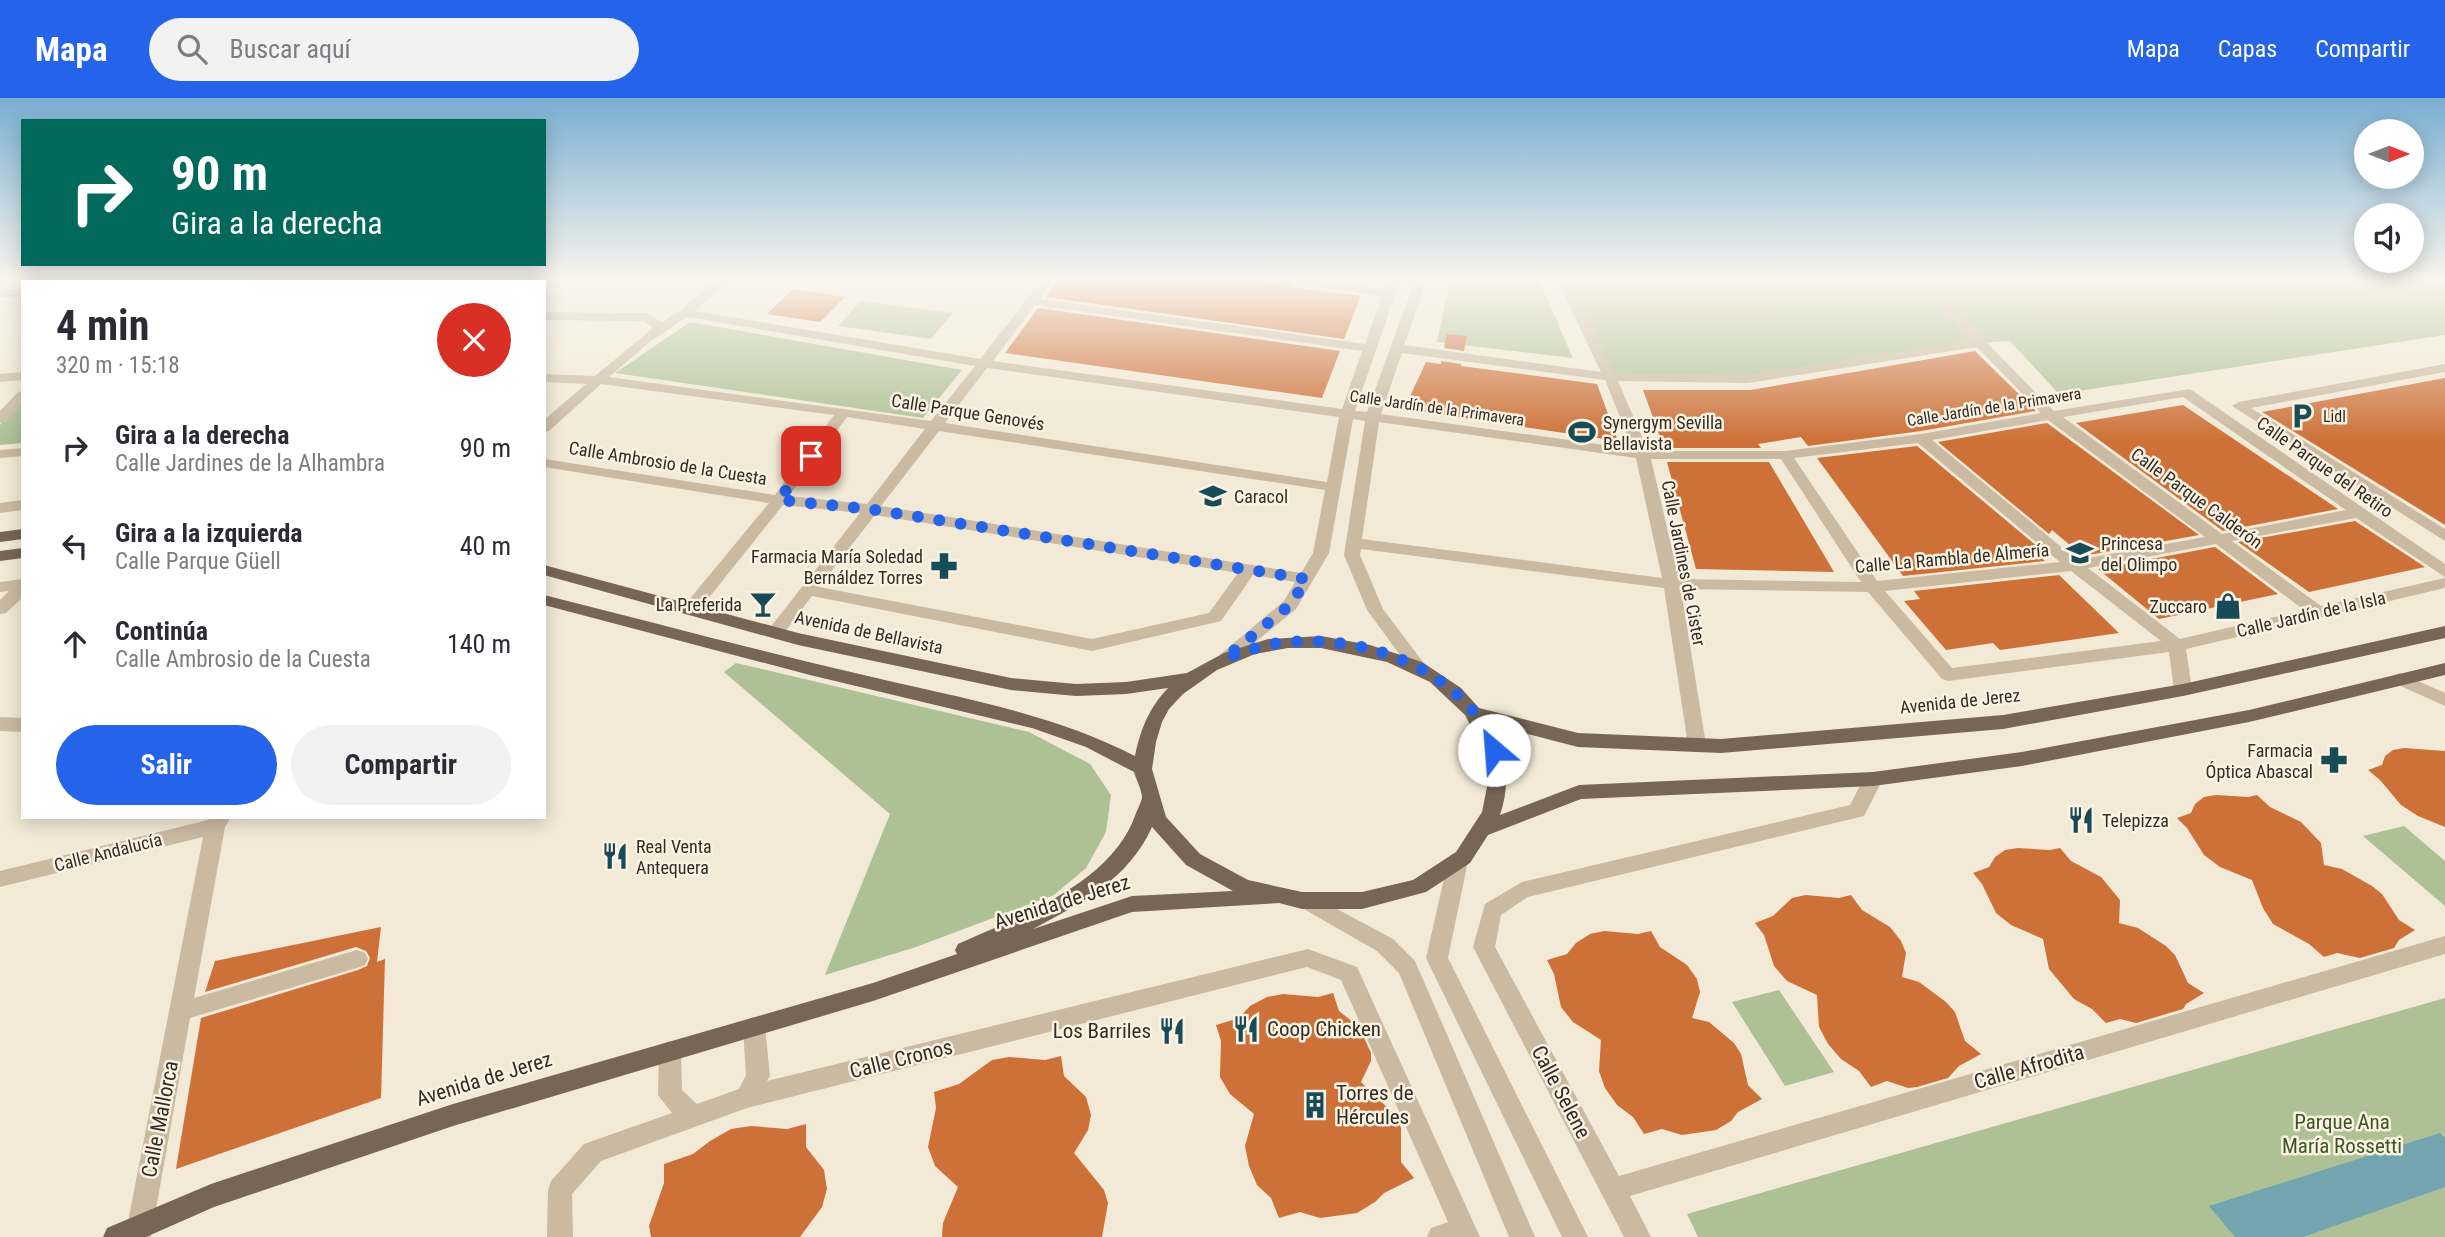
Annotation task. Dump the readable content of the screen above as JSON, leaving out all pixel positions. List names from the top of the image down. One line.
{"streets":{"main road":["Avenida de Bellavista","Avenida de Jerez"],"street":["Calle Jardín de la Primavera","Calle Parque Genovés","Calle Ambrosio de la Cuesta","Calle Parque del Retiro","Calle Parque Calderón","Calle La Rambla de Almería","Calle Jardines de Cister","Calle Jardín de la Isla","Calle Andalucía","Calle Cronos","Calle Afrodita","Calle Selene","Calle Mallorca"]},"crossings":[["Calle Jardín de la Primavera","Calle Parque del Retiro"],["Calle Jardín de la Primavera","Calle Parque Calderón"],["Calle Jardín de la Primavera","Calle Jardines de Cister"],["Calle Ambrosio de la Cuesta","Avenida de Bellavista"],["Calle Parque del Retiro","Calle La Rambla de Almería"],["Calle Parque Calderón","Calle La Rambla de Almería"],["Calle Parque Calderón","Calle Jardín de la Isla"],["Calle La Rambla de Almería","Calle Jardines de Cister"],["Calle La Rambla de Almería","Calle Jardín de la Isla"],["Calle Jardines de Cister","Avenida de Jerez"],["Avenida de Jerez","Calle Mallorca"],["Calle Andalucía","Calle Mallorca"],["Calle Afrodita","Calle Selene"]],"parks":["Parque Ana María Rossetti"],"places":{"parking":["Lidl"],"sports":["Synergym Sevilla Bellavista"],"school or university":["Caracol","Princesa del Olimpo"],"pharmacy":["Farmacia María Soledad Bernáldez Torres","Farmacia Óptica Abascal"],"bar":["La Preferida"],"shop":["Zuccaro"],"restaurant":["Telepizza","Real Venta Antequera","Coop Chicken","Los Barriles"],"building":["Torres de Hércules"]},"north":"right","page":{"header":"Mapa","search":"Buscar aquí","nav":["Mapa","Capas","Compartir"],"turn":["90 m","Gira a la derecha"],"heading":["4 min","320 m · 15:18"],"list":[{"name":"Gira a la derecha","note":"Calle Jardines de la Alhambra","value":"90 m"},{"name":"Gira a la izquierda","note":"Calle Parque Güell","value":"40 m"},{"name":"Continúa","note":"Calle Ambrosio de la Cuesta","value":"140 m"}],"buttons":["Salir","Compartir"]}}
